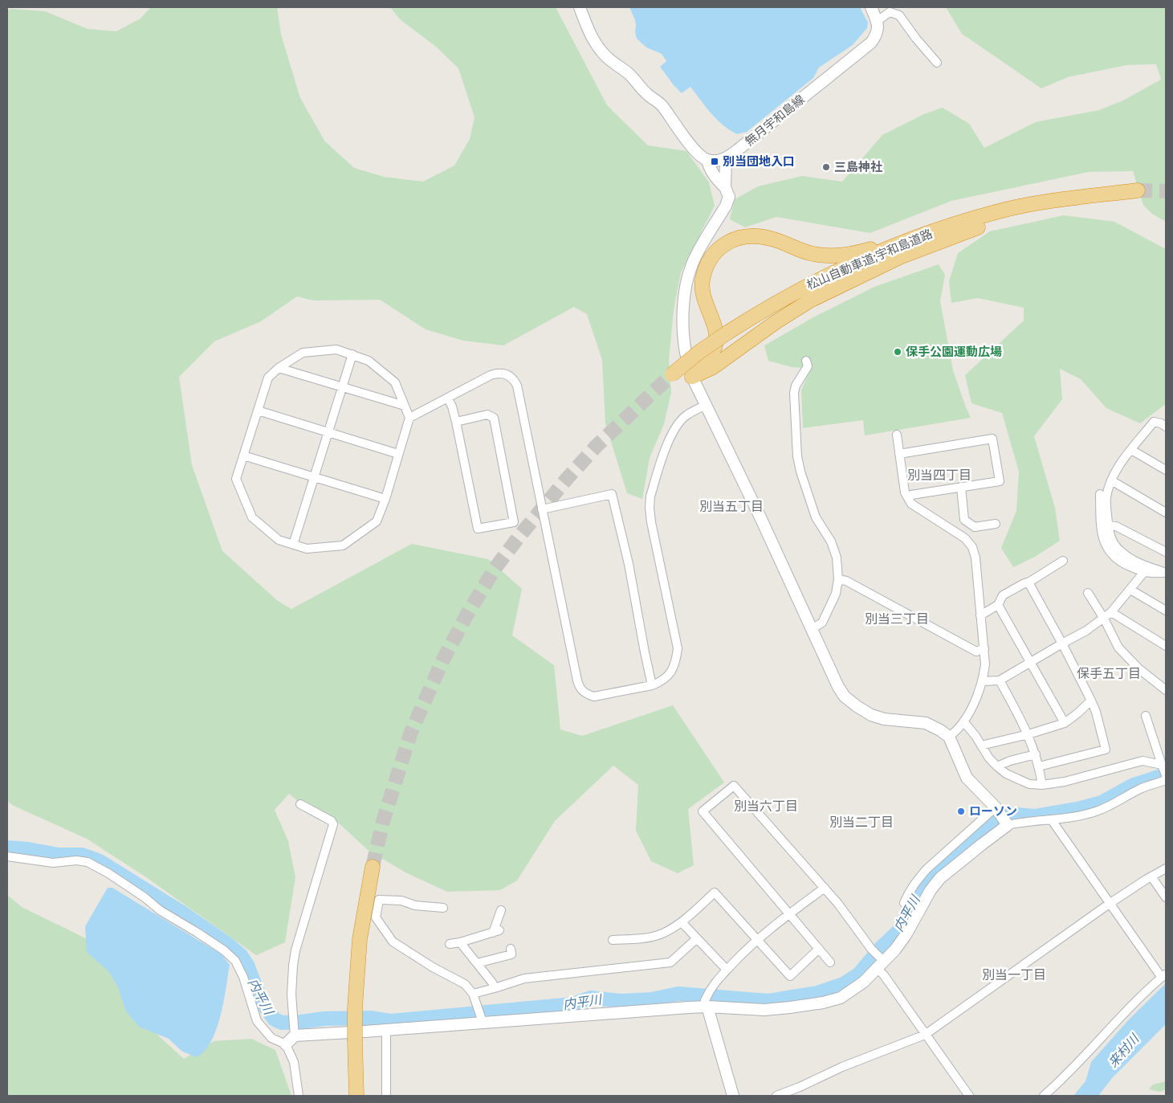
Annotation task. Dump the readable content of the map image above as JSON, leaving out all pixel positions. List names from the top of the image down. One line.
{"streets":{"highway":["松山自動車道;宇和島道路"],"street":["無月宇和島線"]},"districts":["別当四丁目","別当五丁目","別当三丁目","保手五丁目","別当六丁目","別当二丁目","別当一丁目"],"water":["内平川","来村川"],"places":{"transit":["別当団地入口"],"other":["三島神社","保手公園運動広場","ローソン"]}}
